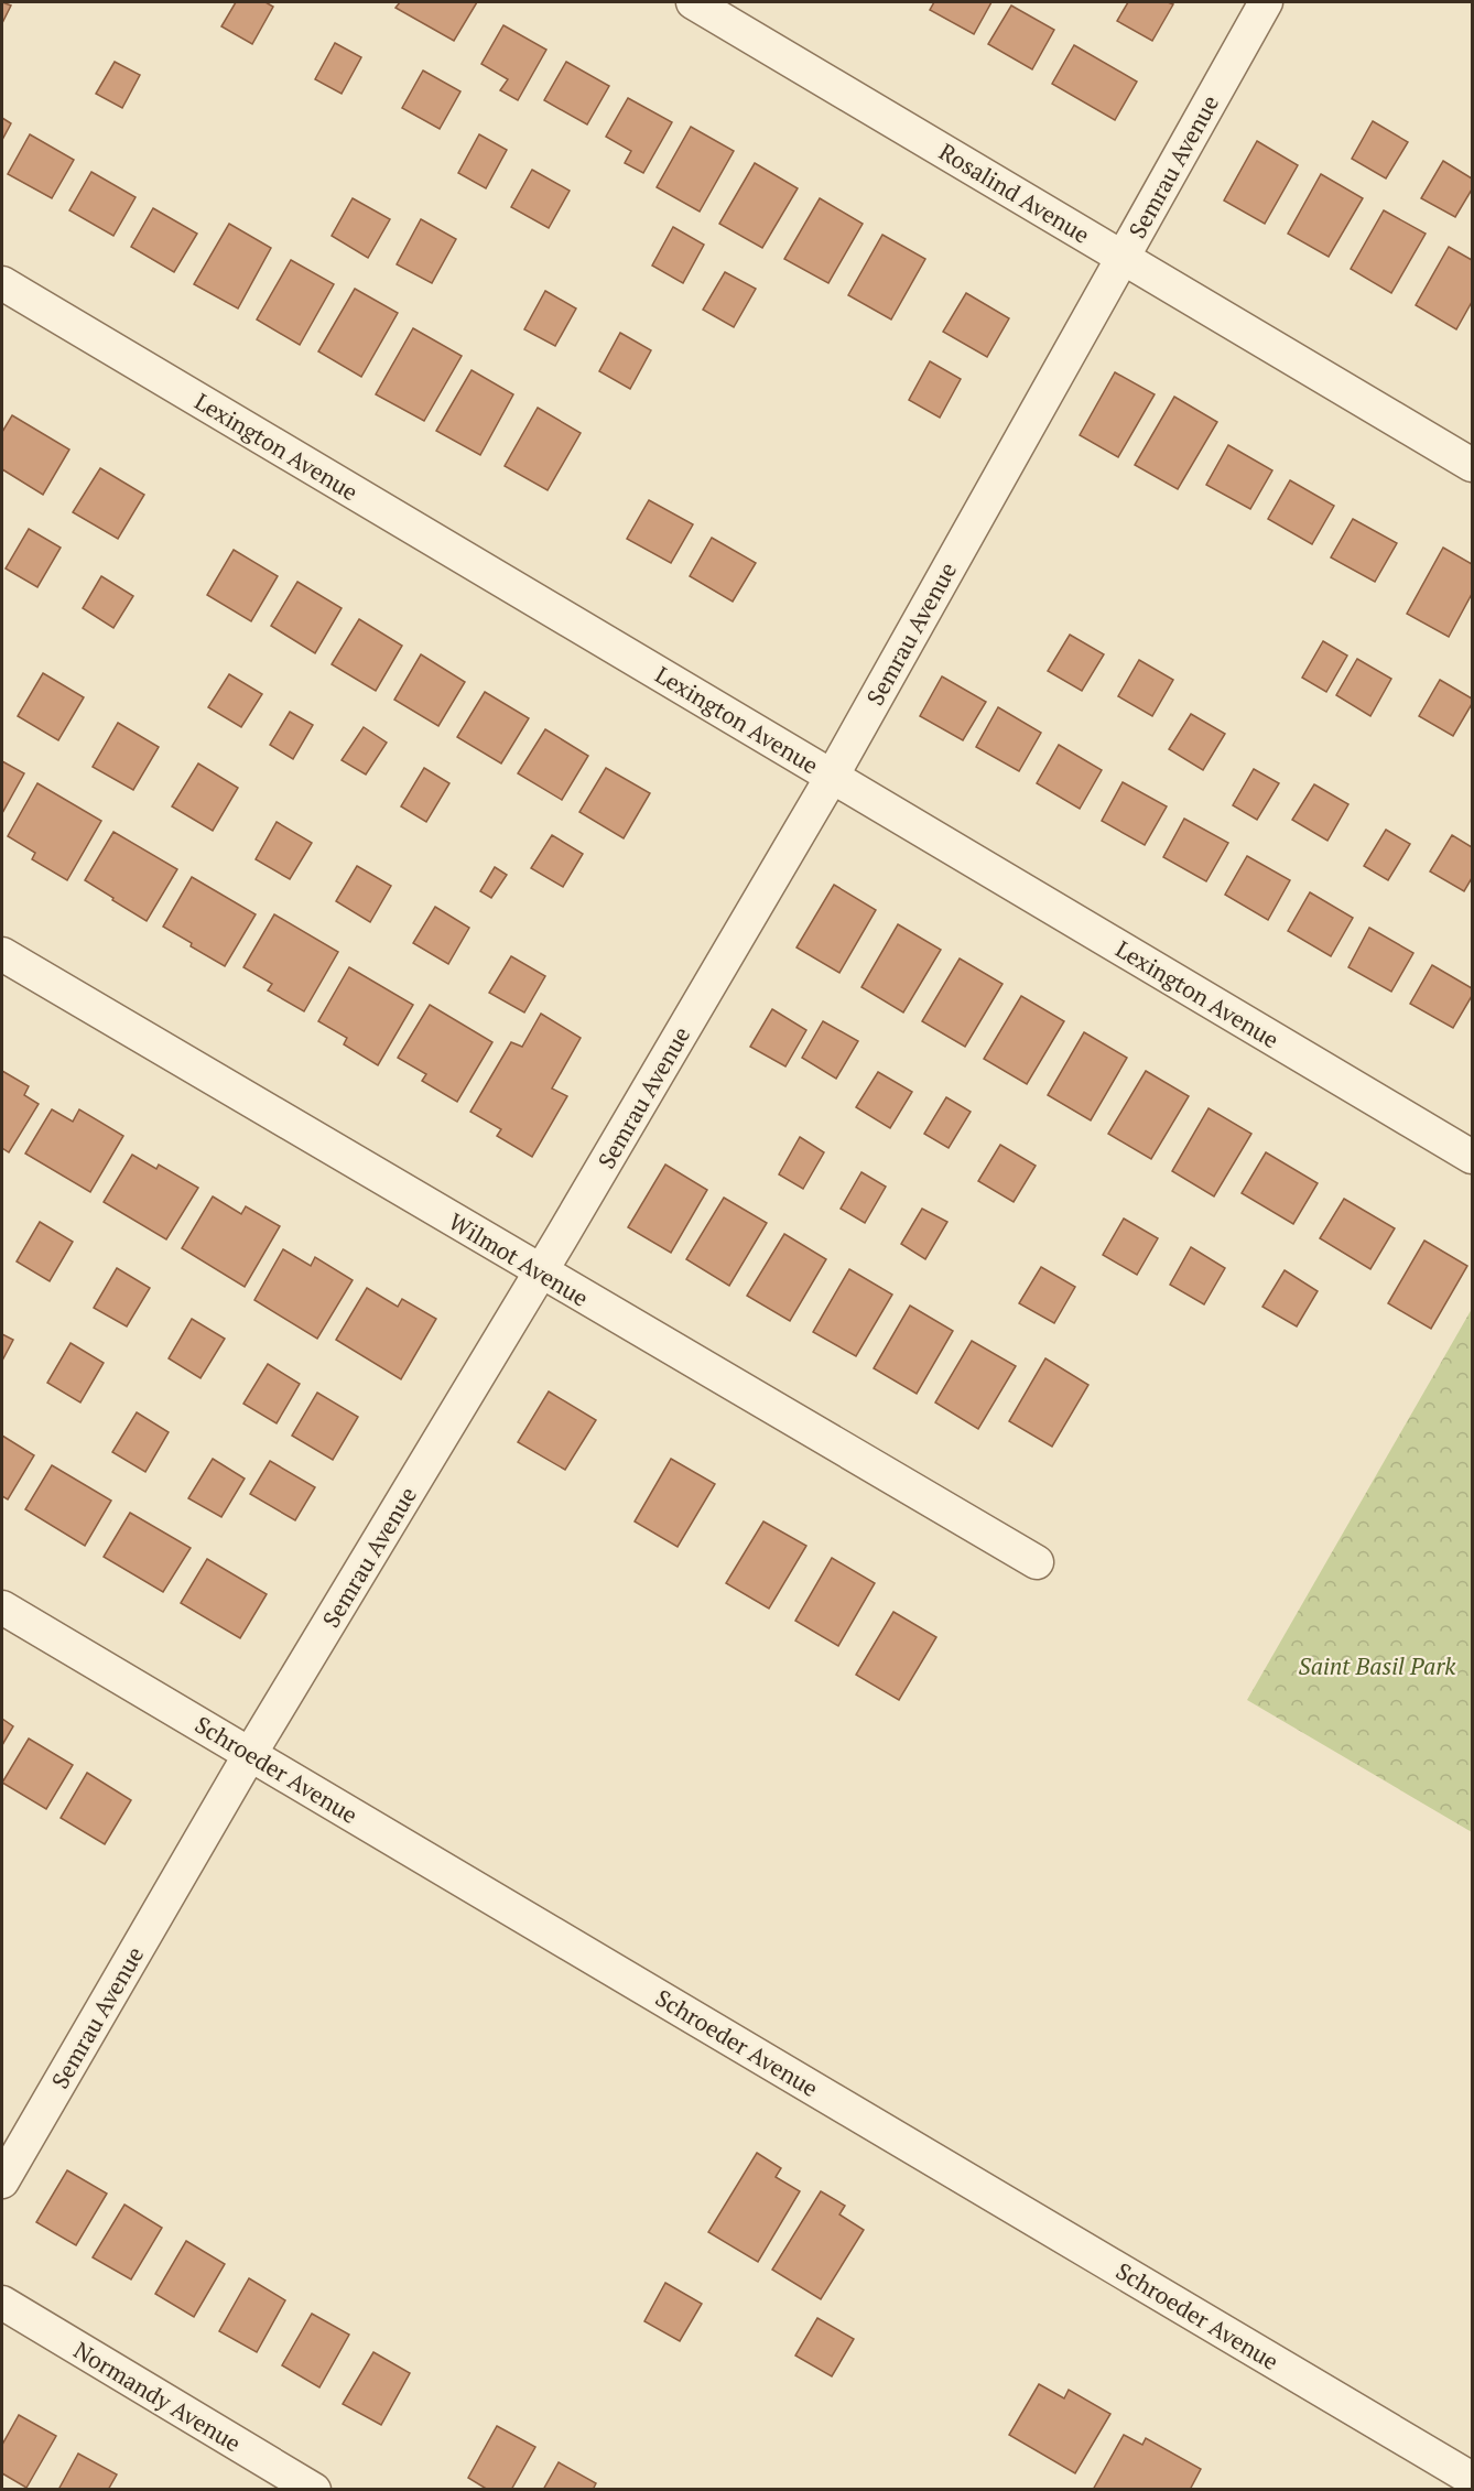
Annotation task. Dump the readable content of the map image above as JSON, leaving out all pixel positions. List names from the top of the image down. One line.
{"streets":{"street":["Semrau Avenue","Rosalind Avenue","Lexington Avenue","Wilmot Avenue","Schroeder Avenue","Normandy Avenue"]},"crossings":[["Semrau Avenue","Rosalind Avenue"],["Semrau Avenue","Lexington Avenue"],["Semrau Avenue","Wilmot Avenue"],["Semrau Avenue","Schroeder Avenue"]],"parks":["Saint Basil Park"]}
